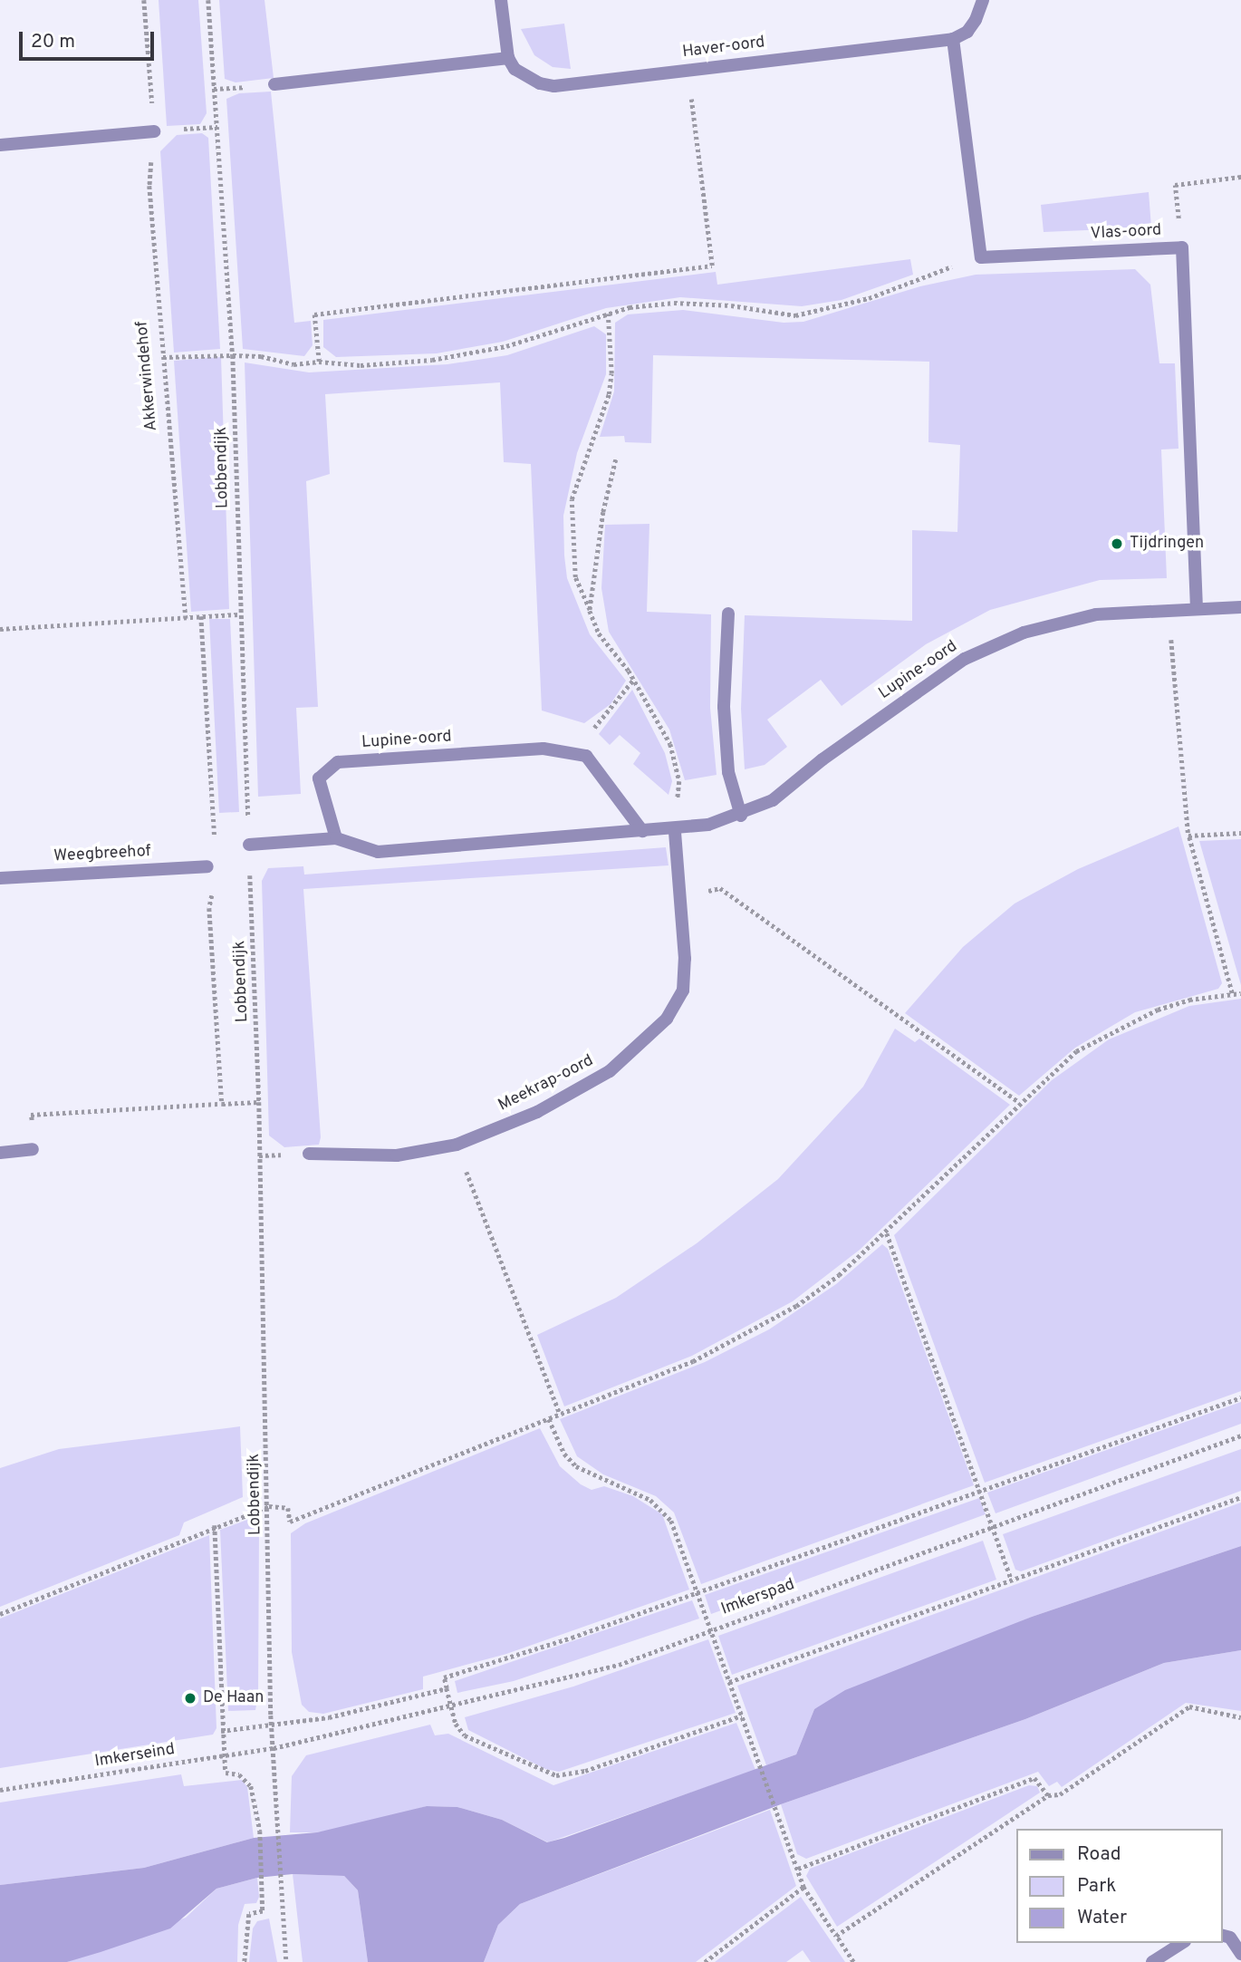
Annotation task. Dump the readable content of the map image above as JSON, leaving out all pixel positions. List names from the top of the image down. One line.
{"streets":{"street":["Haver-oord","Vlas-oord","Lupine-oord","Weegbreehof","Meekrap-oord"],"path":["Akkerwindehof","Lobbendijk","Imkerspad","Imkerseind"]},"crossings":[["Vlas-oord","Lupine-oord"],["Lobbendijk","Lupine-oord"],["Lobbendijk","Imkerspad"],["Lobbendijk","Imkerseind"],["Lupine-oord","Meekrap-oord"],["Imkerspad","Imkerseind"]],"places":["Tijdringen","De Haan"],"legend":["Road","Park","Water"],"scale_bar":"20 m"}
